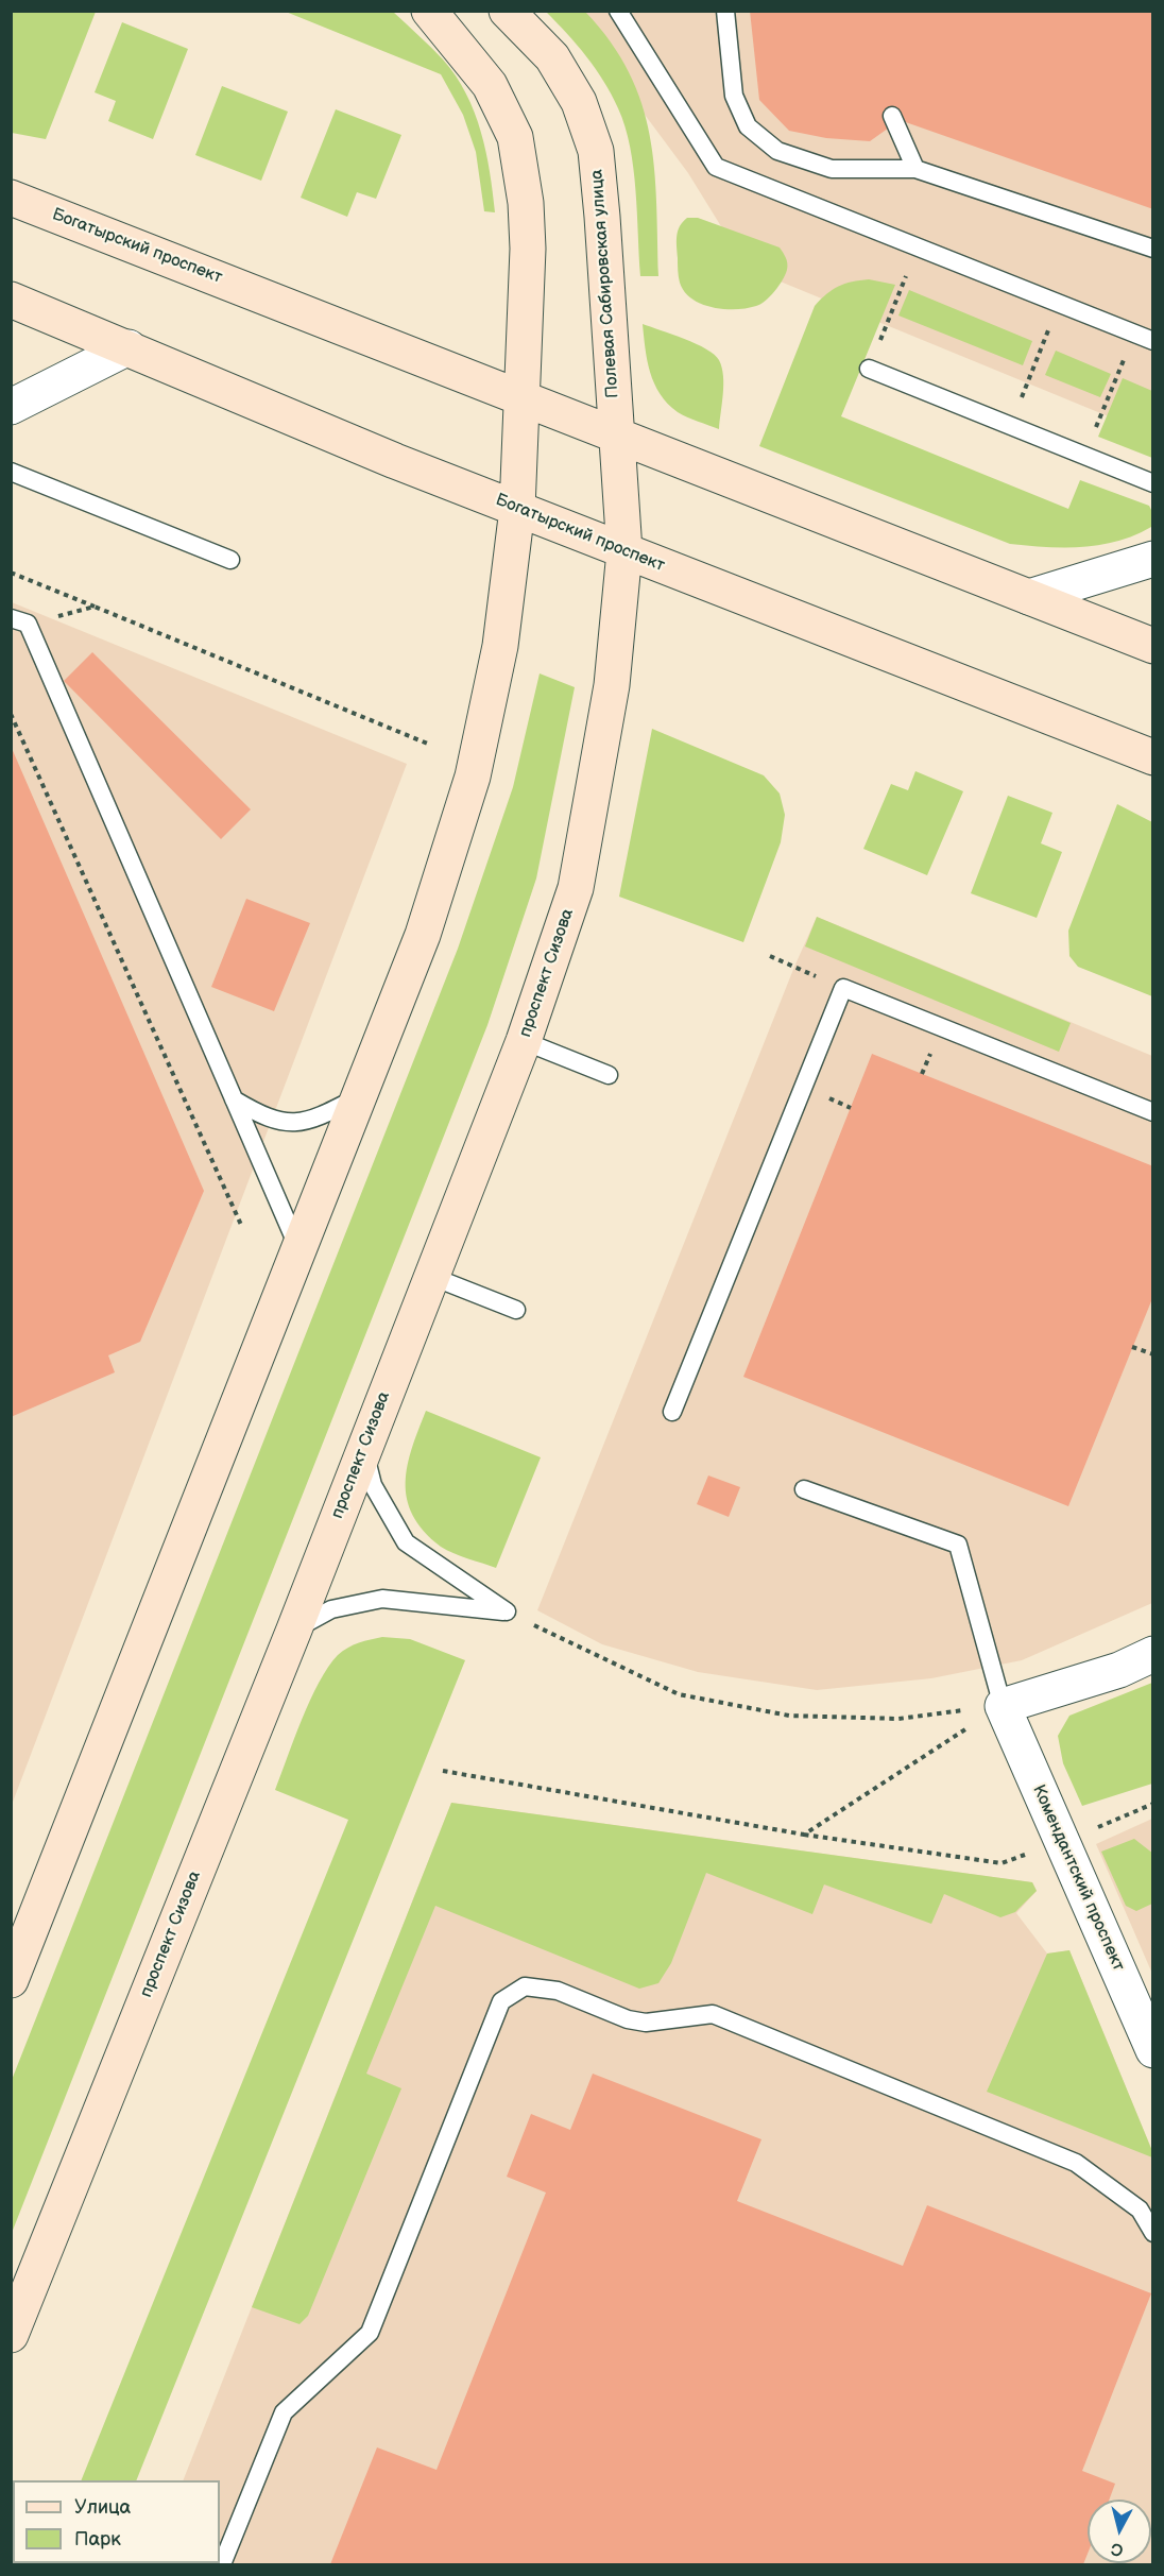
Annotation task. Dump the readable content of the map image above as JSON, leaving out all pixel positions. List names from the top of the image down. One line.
{"streets":{"street":["Богатырский проспект","Полевая Сабировская улица","проспект Сизова","Комендантский проспект"]},"crossings":[["Богатырский проспект","Полевая Сабировская улица"],["Богатырский проспект","проспект Сизова"],["Полевая Сабировская улица","проспект Сизова"]],"legend":["Улица","Парк"],"north":"bottom"}
